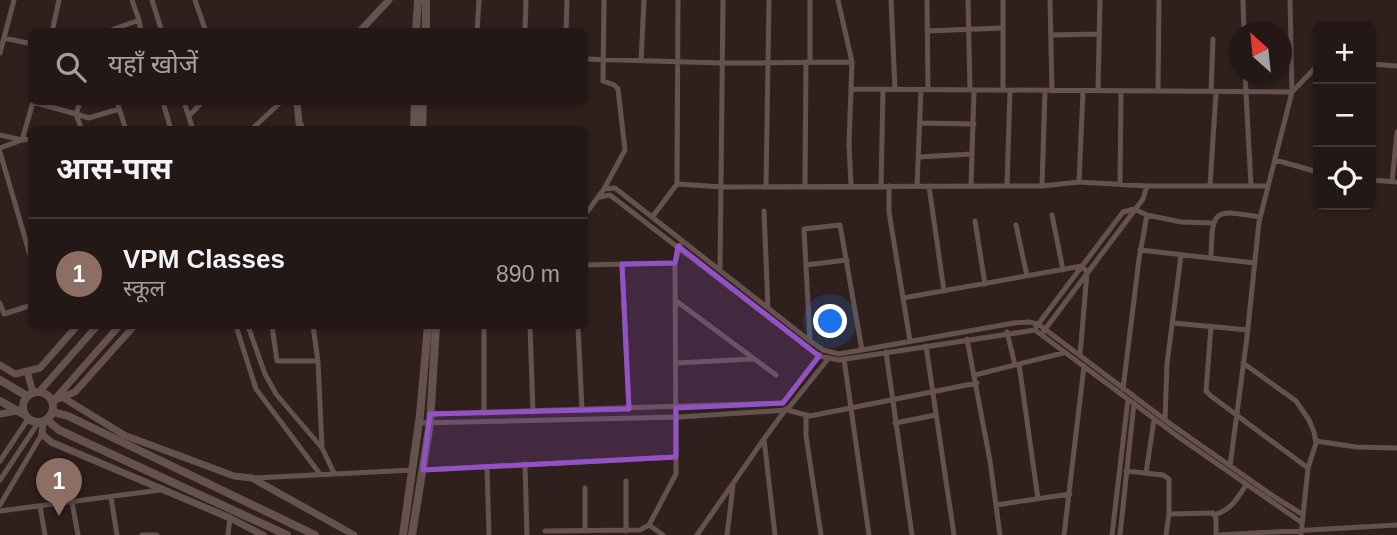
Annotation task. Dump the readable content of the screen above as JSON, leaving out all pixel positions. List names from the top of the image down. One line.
{"north":"top left","page":{"map_buttons":["+","−"],"search":"यहाँ खोजें","heading":"आस-पास","list":[{"mark":"1","name":"VPM Classes","note":"स्कूल","value":"890 m"}],"pins":"1"}}
